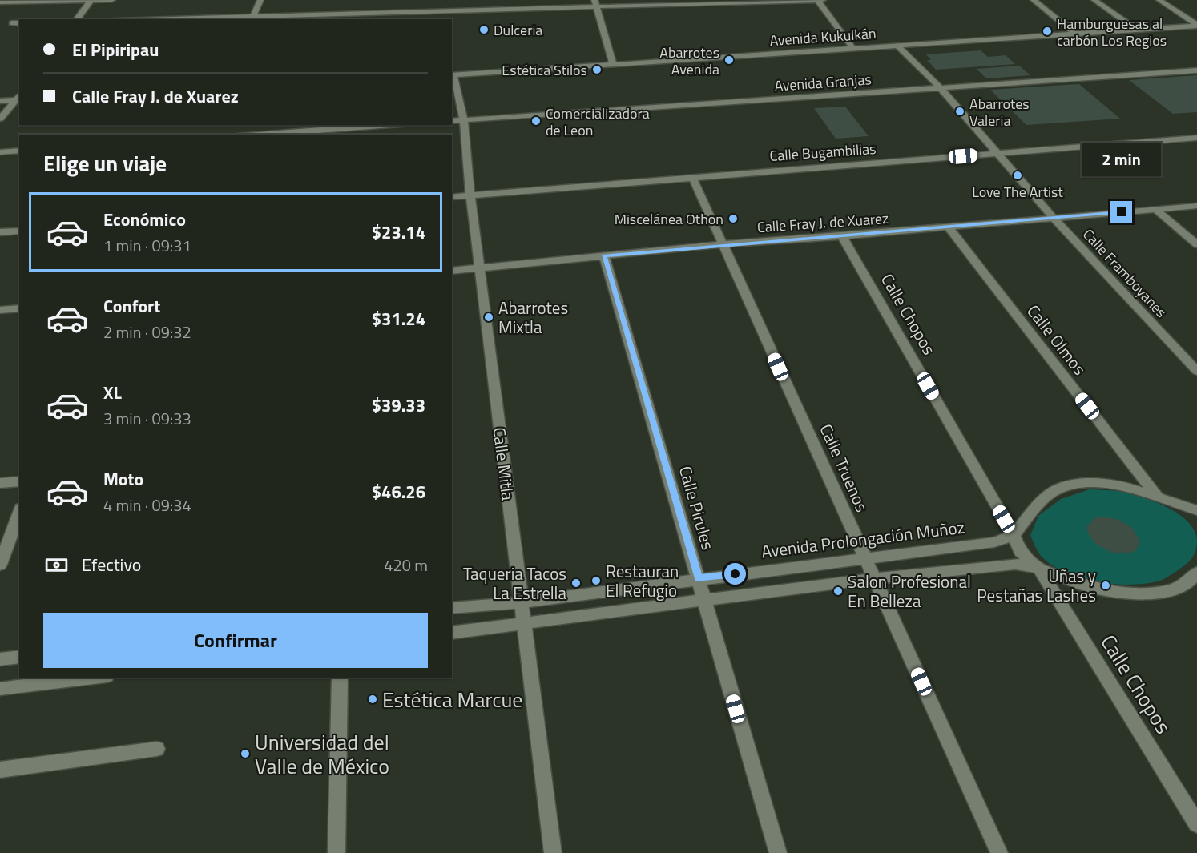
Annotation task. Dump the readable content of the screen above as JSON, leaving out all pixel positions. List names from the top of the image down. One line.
{"streets":{"street":["Avenida Kukulkán","Avenida Granjas","Calle Bugambilias","Calle Fray J. de Xuarez","Calle Framboyanes","Calle Chopos","Calle Olmos","Calle Mitla","Calle Truenos","Calle Pirules","Avenida Prolongación Muñoz"]},"crossings":[["Avenida Kukulkán","Calle Framboyanes"],["Avenida Kukulkán","Calle Mitla"],["Avenida Granjas","Calle Framboyanes"],["Avenida Granjas","Calle Mitla"],["Calle Bugambilias","Calle Framboyanes"],["Calle Bugambilias","Calle Mitla"],["Calle Bugambilias","Calle Truenos"],["Calle Fray J. de Xuarez","Calle Framboyanes"],["Calle Fray J. de Xuarez","Calle Chopos"],["Calle Fray J. de Xuarez","Calle Olmos"],["Calle Fray J. de Xuarez","Calle Mitla"],["Calle Fray J. de Xuarez","Calle Truenos"],["Calle Fray J. de Xuarez","Calle Pirules"],["Calle Chopos","Avenida Prolongación Muñoz"],["Calle Mitla","Avenida Prolongación Muñoz"],["Calle Truenos","Avenida Prolongación Muñoz"],["Calle Pirules","Avenida Prolongación Muñoz"]],"places":["Dulceria","Hamburguesas al carbón Los Regios","Abarrotes Avenida","Estética Stilos","Abarrotes Valeria","Comercializadora de Leon","Love The Artist","Miscelánea Othon","Abarrotes Mixtla","Restauran El Refugio","Taqueria Tacos La Estrella","Uñas y Pestañas Lashes","Salon Profesional En Belleza","Estética Marcue","Universidad del Valle de México"],"page":{"banner":["El Pipiripau","Calle Fray J. de Xuarez"],"heading":"Elige un viaje","bubble":"2 min","list":[{"name":"Económico","note":"1 min · 09:31","value":"$23.14"},{"name":"Confort","note":"2 min · 09:32","value":"$31.24"},{"name":"XL","note":"3 min · 09:33","value":"$39.33"},{"name":"Moto","note":"4 min · 09:34","value":"$46.26"}],"pay":["Efectivo","420 m"],"buttons":"Confirmar"}}
